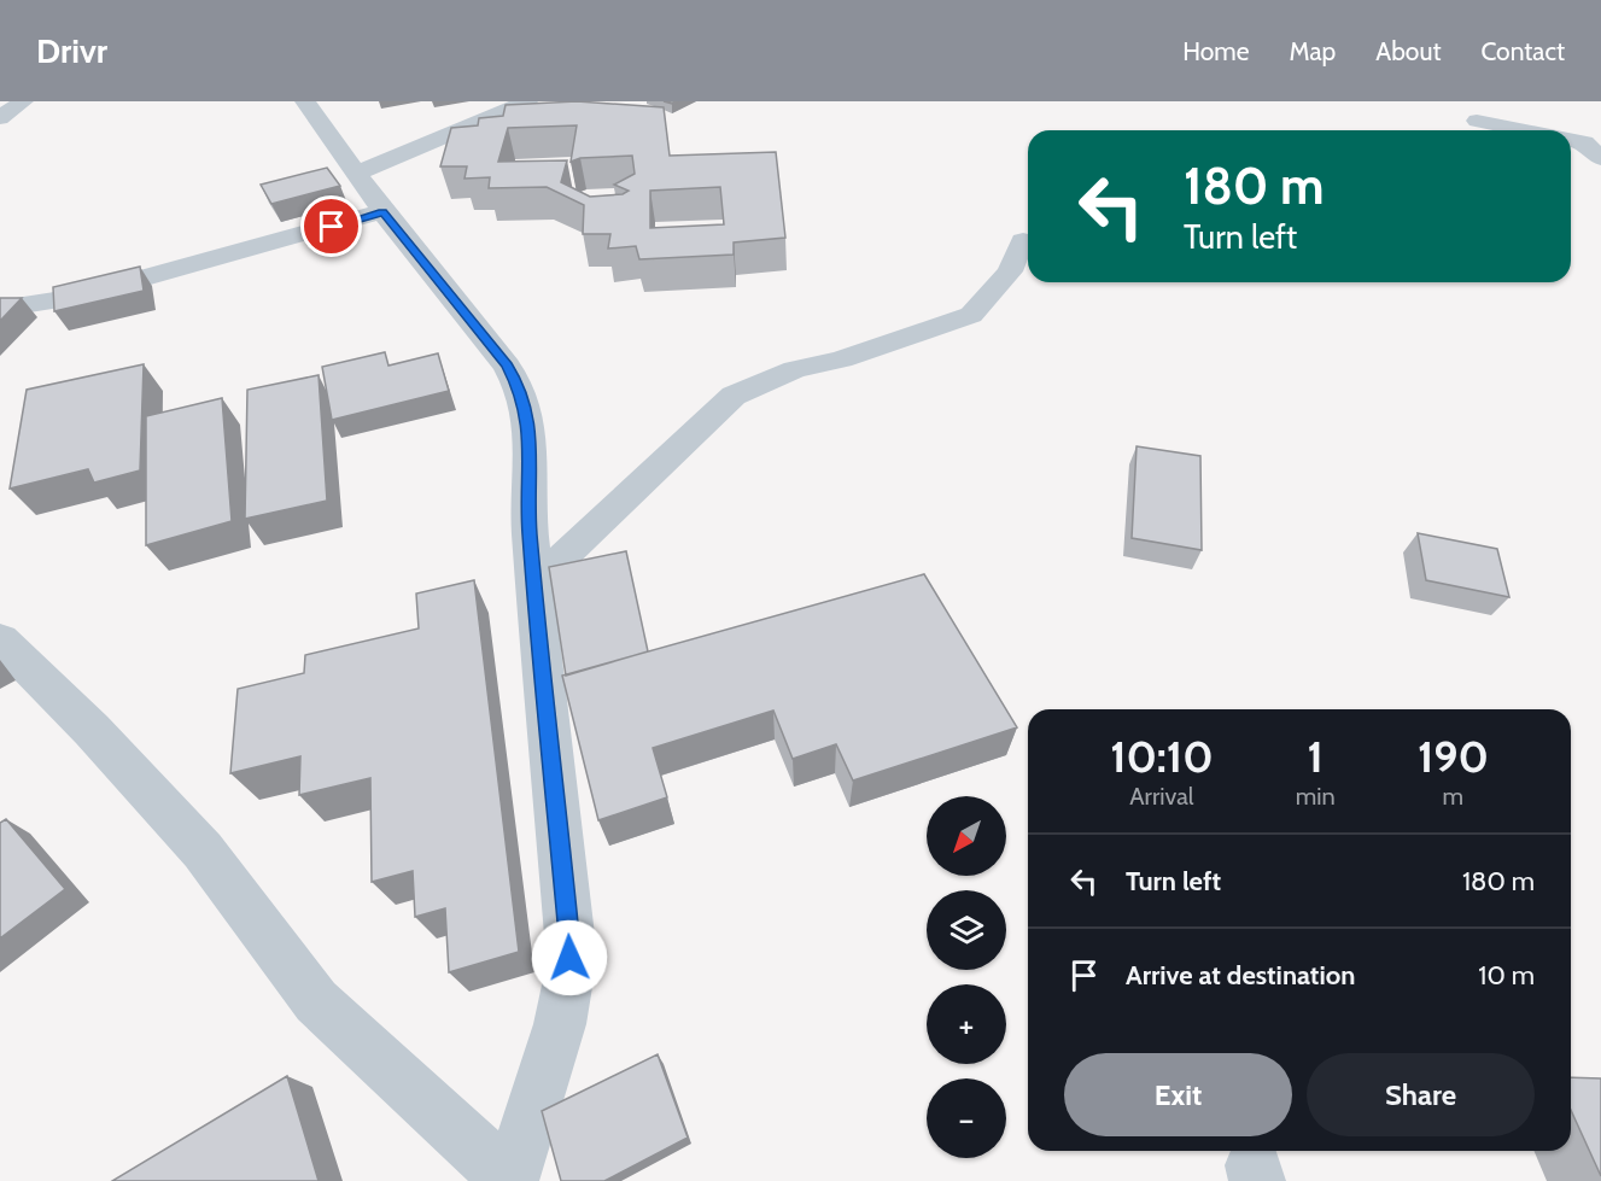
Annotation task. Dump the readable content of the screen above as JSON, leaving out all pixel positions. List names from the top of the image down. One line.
{"north":"bottom left","page":{"header":"Drivr","nav":["Home","Map","About","Contact"],"turn":["180 m","Turn left"],"eta":["10:10","Arrival","1","min","190","m"],"map_buttons":["+","−"],"list":[{"name":"Turn left","value":"180 m"},{"name":"Arrive at destination","value":"10 m"}],"buttons":["Exit","Share"]}}
